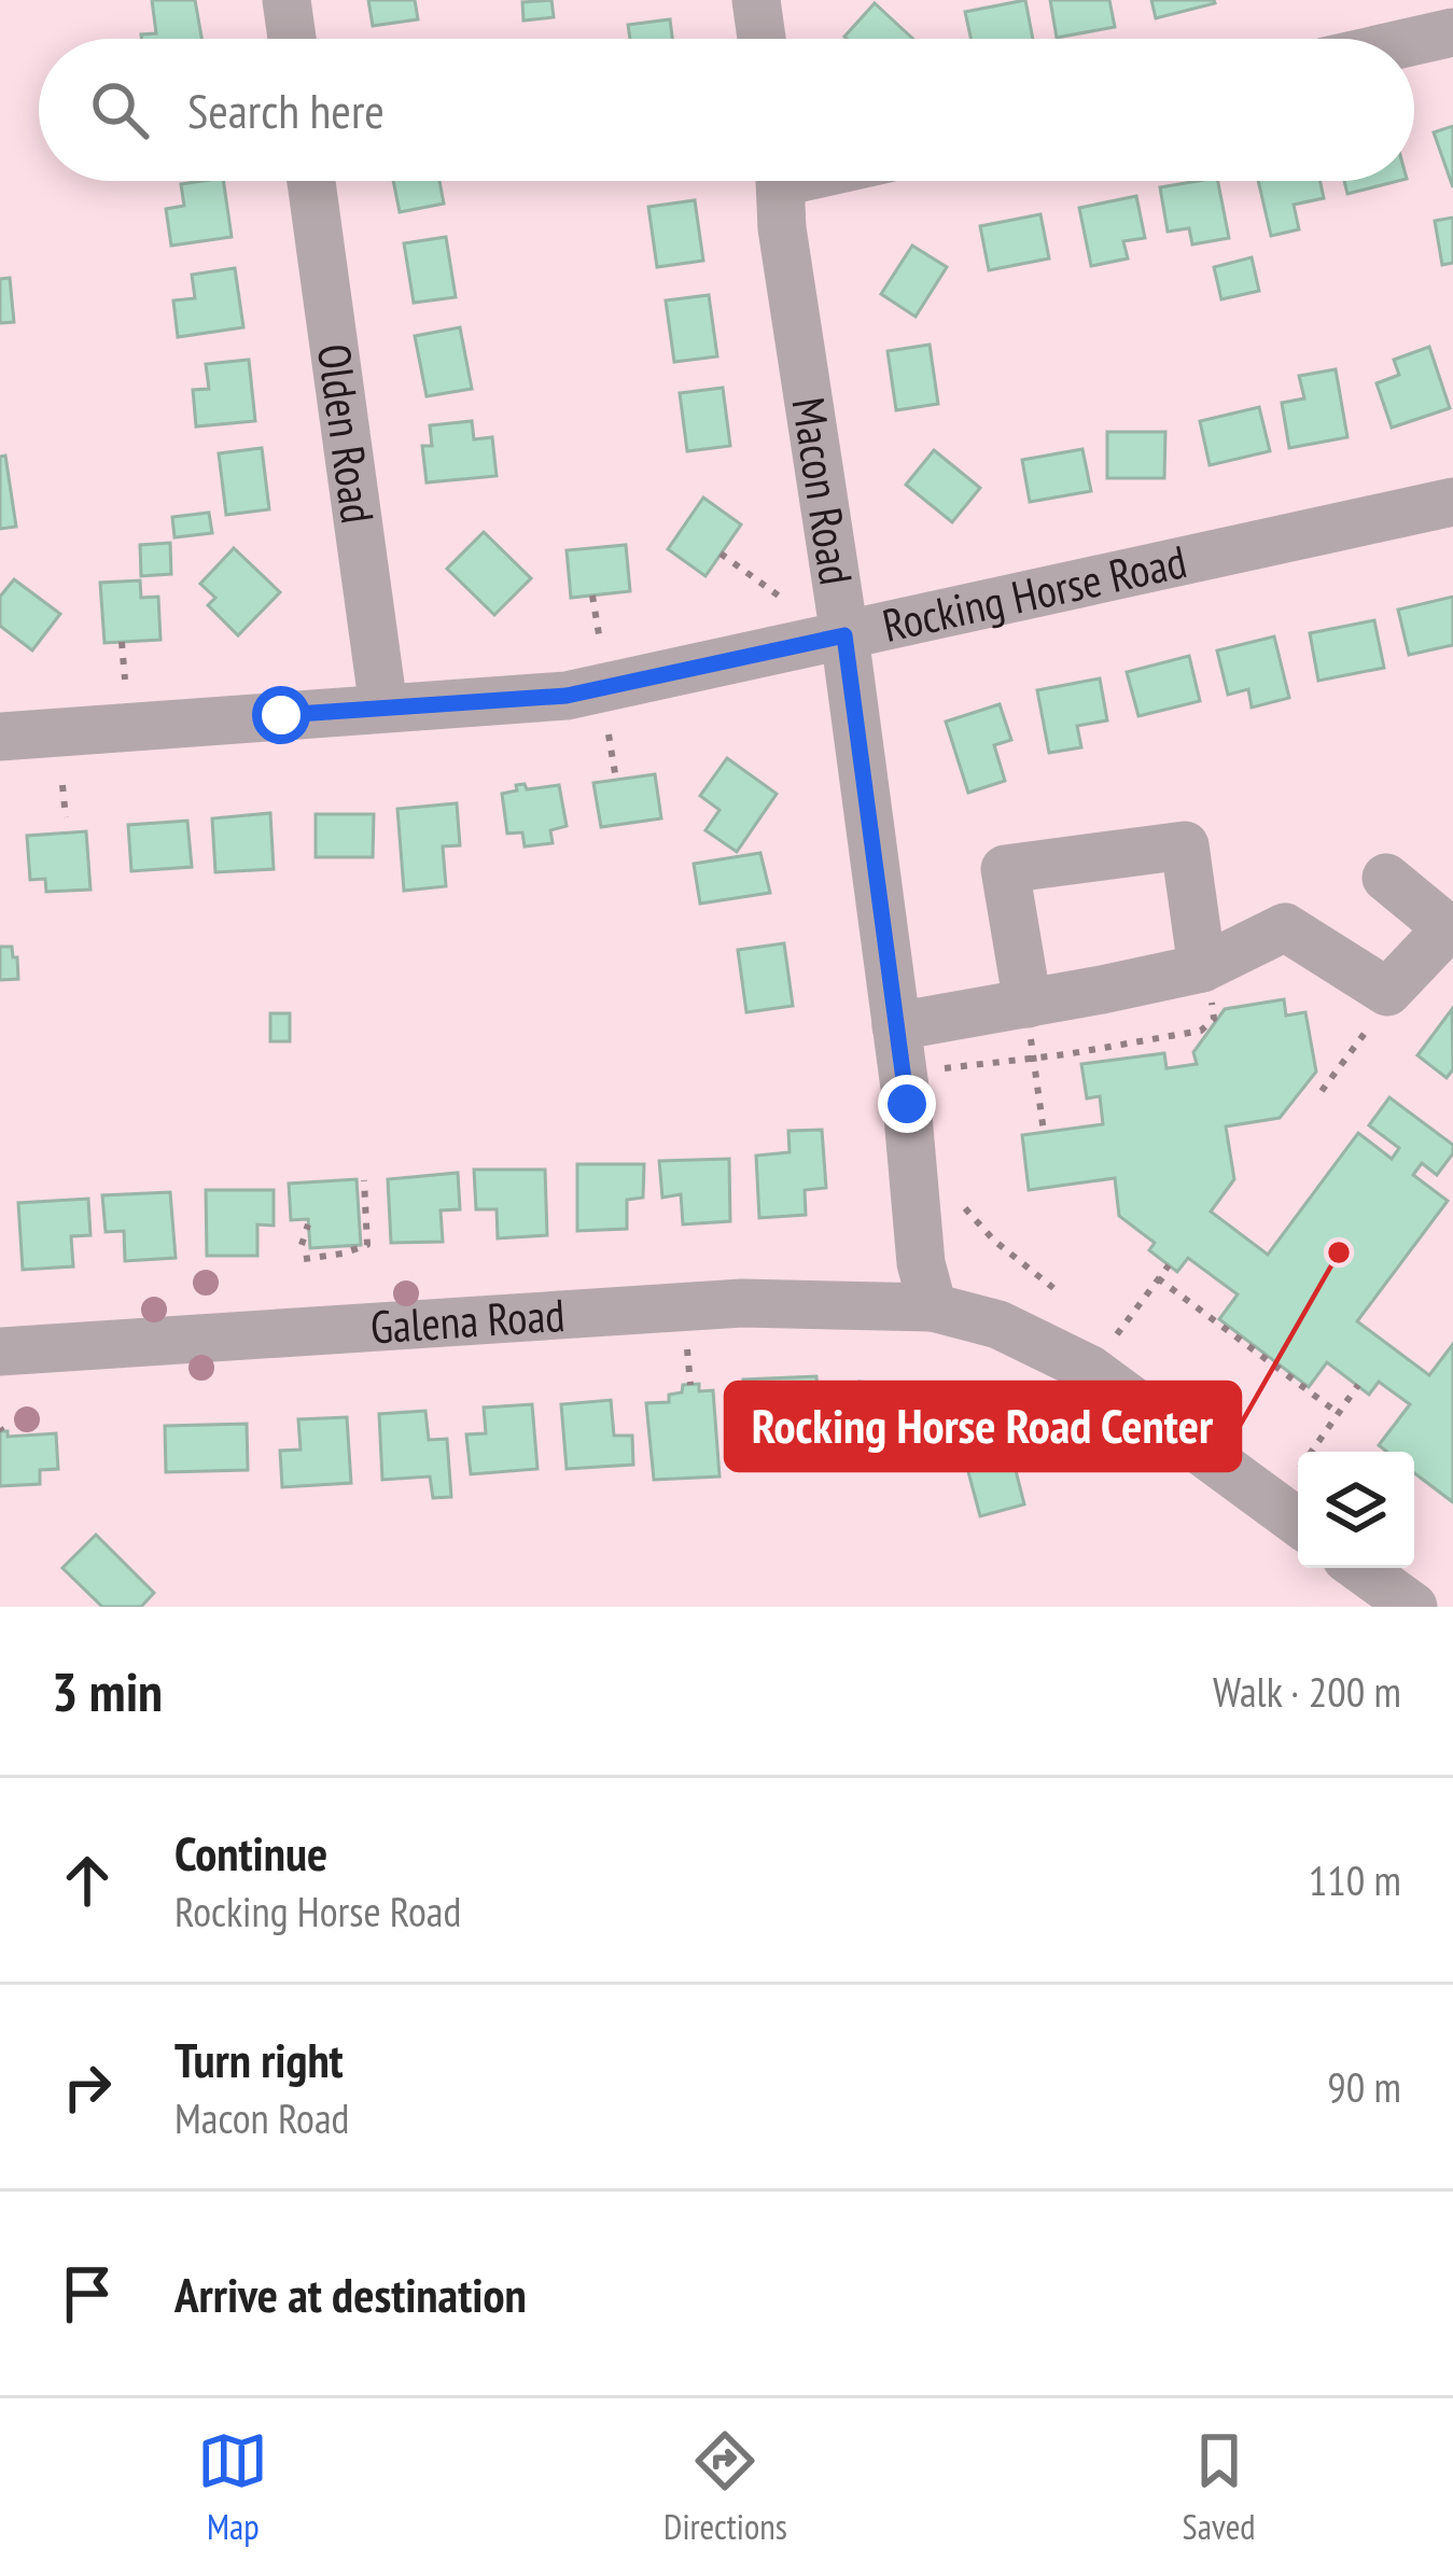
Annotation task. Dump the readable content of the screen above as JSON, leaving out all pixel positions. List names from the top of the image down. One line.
{"streets":{"street":["Olden Road","Macon Road","Rocking Horse Road","Galena Road"]},"crossings":[["Olden Road","Rocking Horse Road"],["Macon Road","Rocking Horse Road"],["Macon Road","Galena Road"]],"places":["Rocking Horse Road Center"],"page":{"search":"Search here","heading":["3 min","Walk · 200 m"],"list":[["Continue","Rocking Horse Road","110 m"],["Turn right","Macon Road","90 m"],"Arrive at destination"],"nav":["Map","Directions","Saved"]}}
